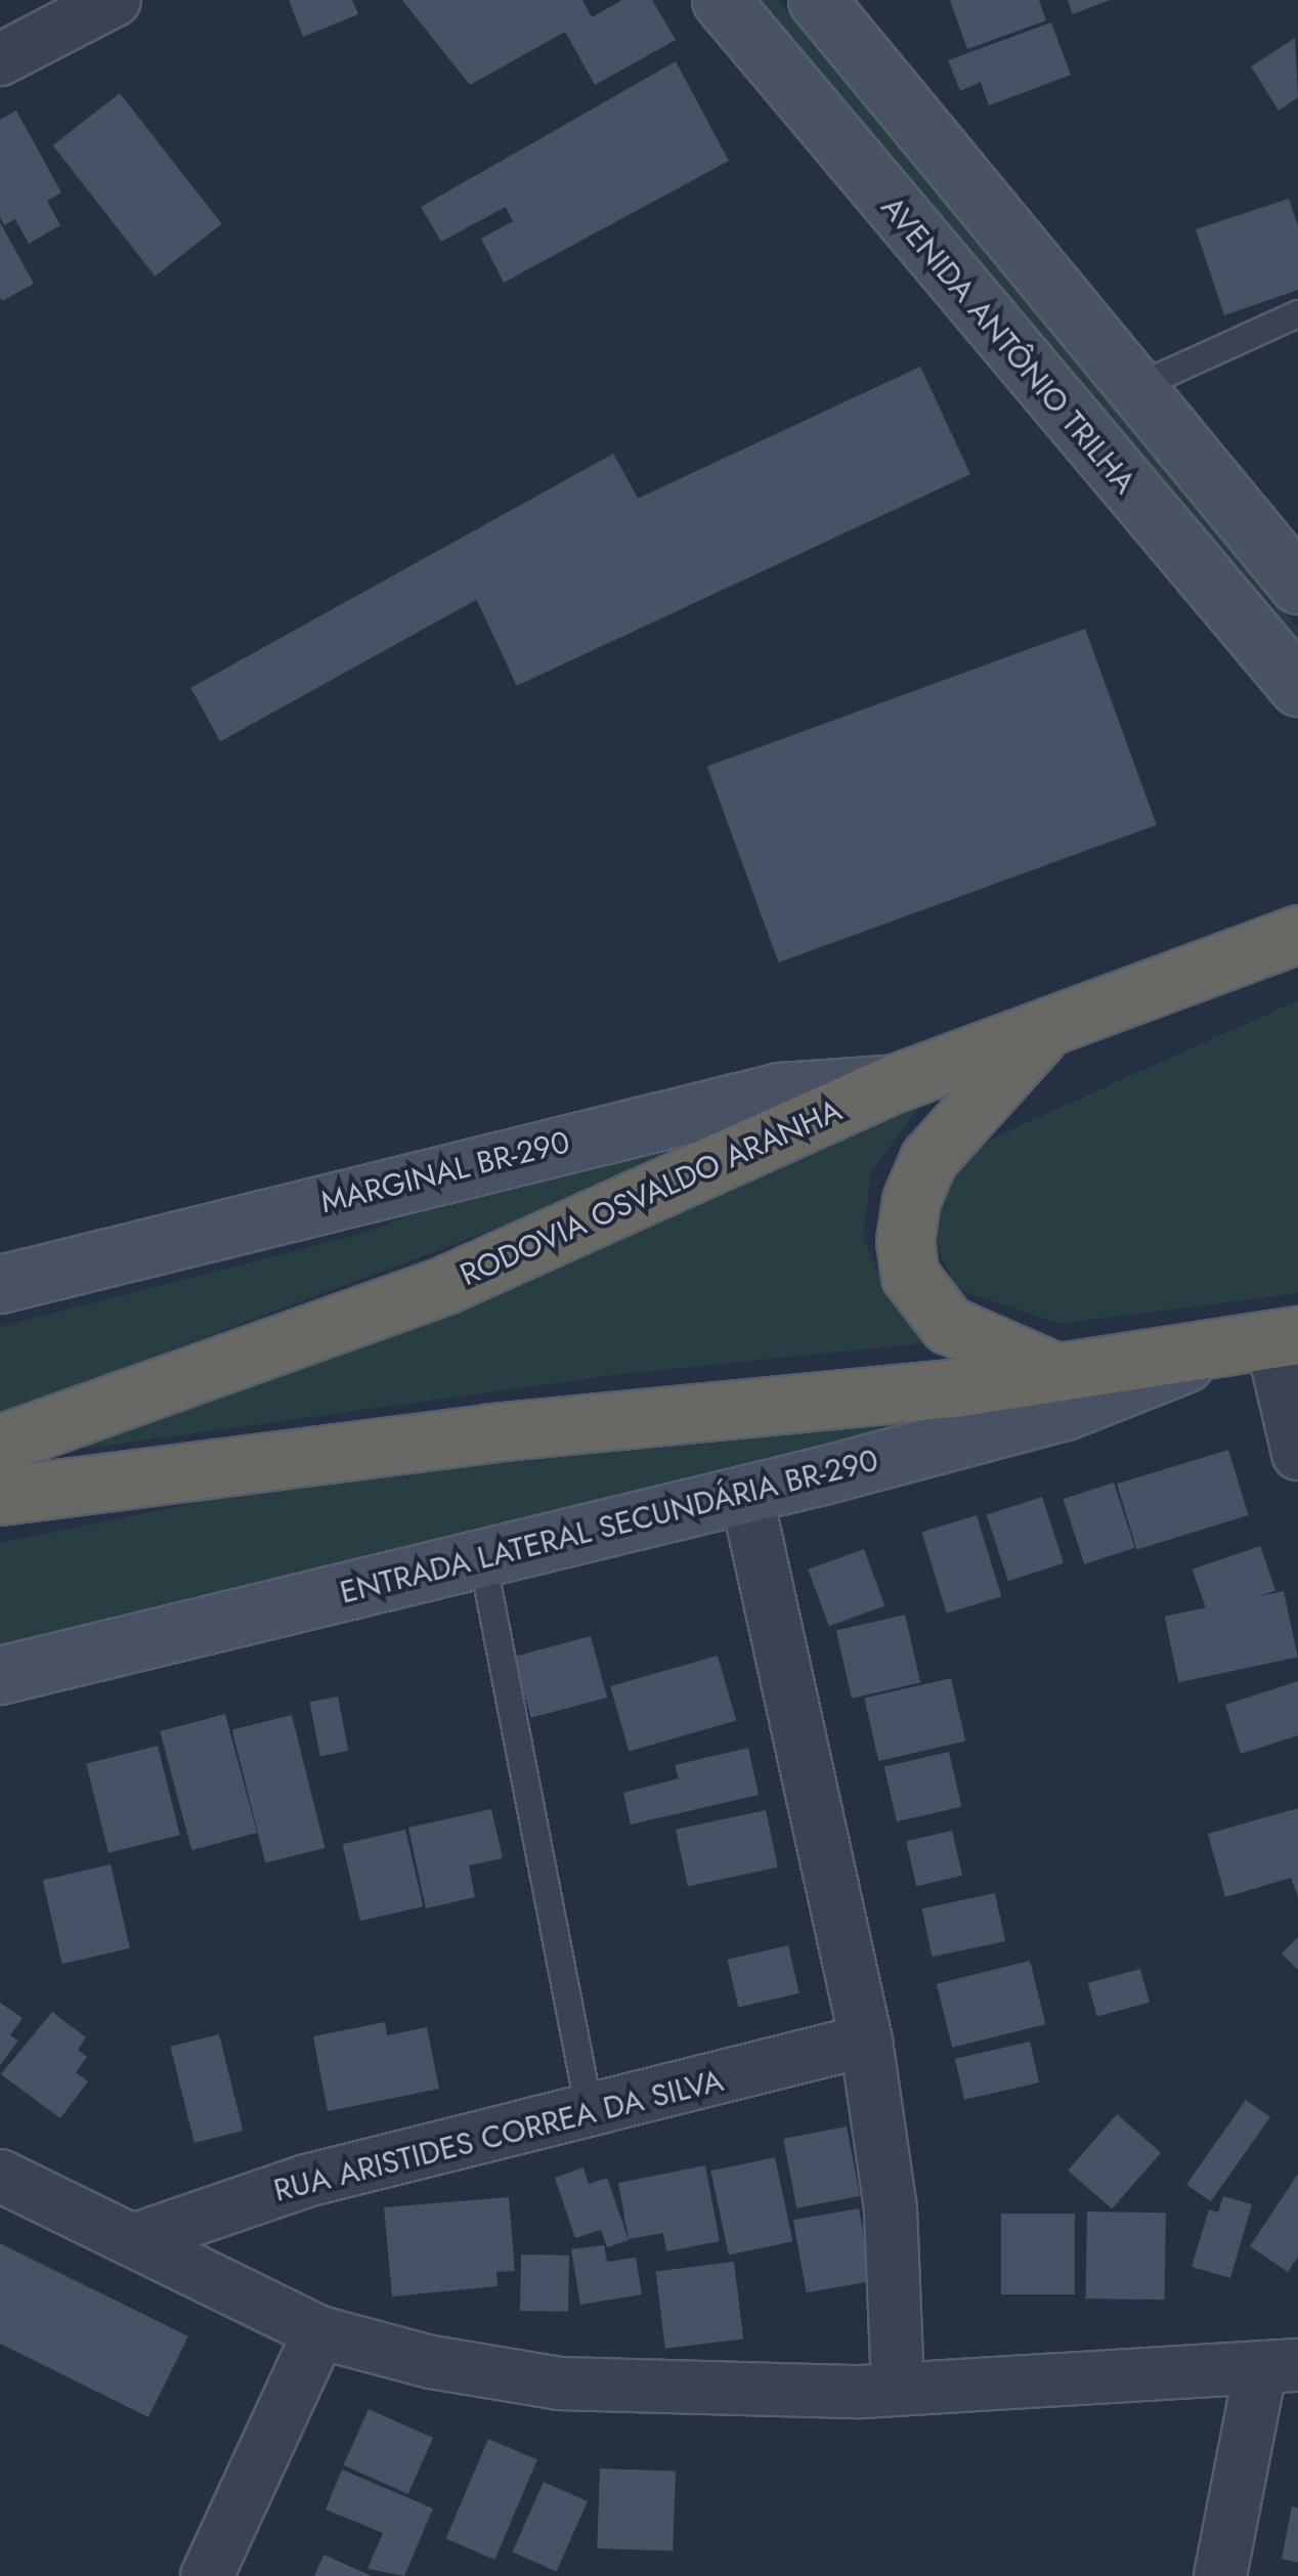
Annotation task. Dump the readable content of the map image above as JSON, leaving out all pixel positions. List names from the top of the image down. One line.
{"streets":{"highway":["RODOVIA OSVALDO ARANHA"],"main road":["AVENIDA ANTÔNIO TRILHA","MARGINAL BR-290","ENTRADA LATERAL SECUNDÁRIA BR-290"],"street":["RUA ARISTIDES CORREA DA SILVA"]},"crossings":[["MARGINAL BR-290","RODOVIA OSVALDO ARANHA"]]}
